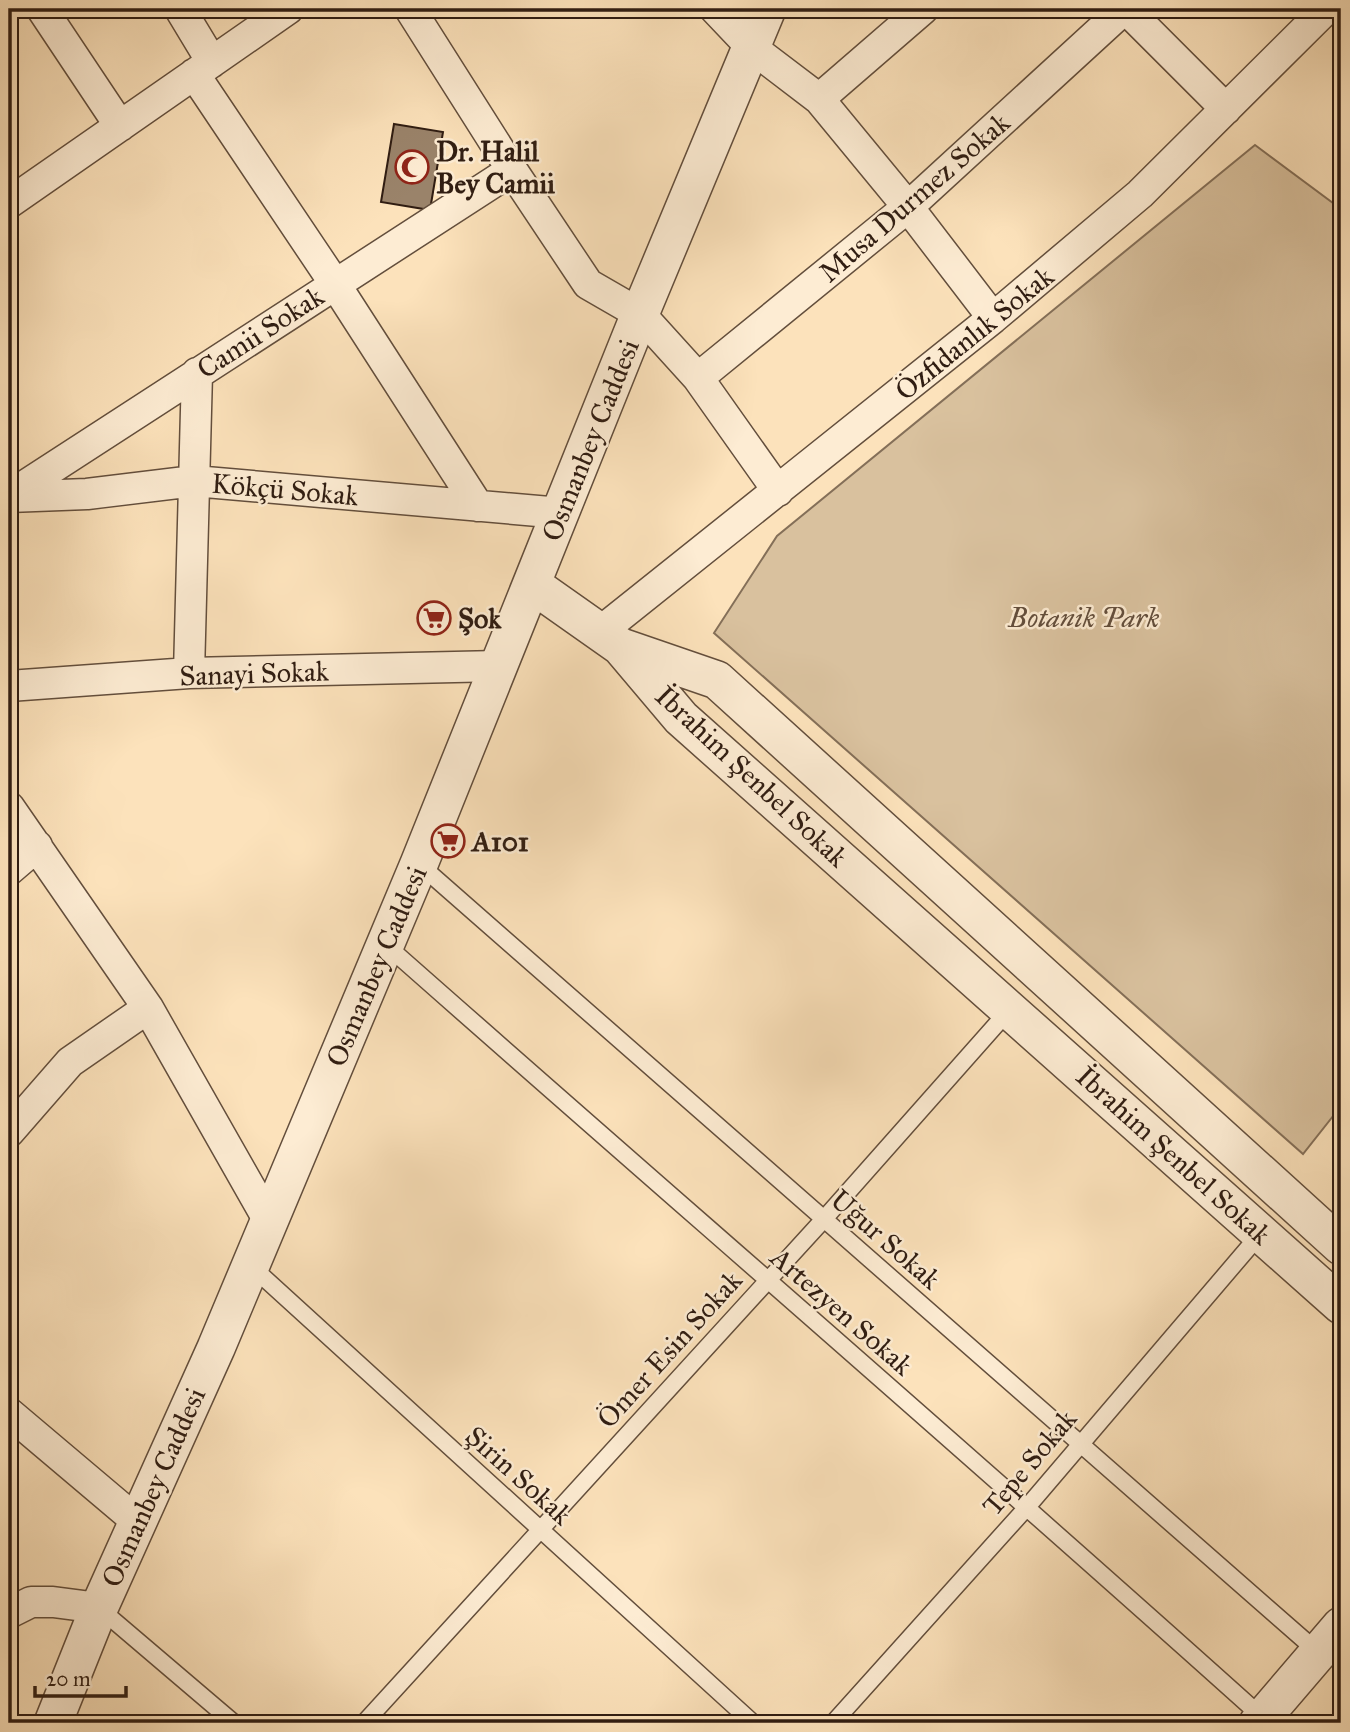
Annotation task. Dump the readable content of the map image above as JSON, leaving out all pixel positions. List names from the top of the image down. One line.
{"streets":{"street":["Musa Durmez Sokak","Camii Sokak","Özfidanlık Sokak","Osmanbey Caddesi","Kökçü Sokak","Sanayi Sokak","İbrahim Şenbel Sokak"],"lane":["Uğur Sokak","Artezyen Sokak","Ömer Esin Sokak","Tepe Sokak","Şirin Sokak"]},"crossings":[["Camii Sokak","Kökçü Sokak"],["Özfidanlık Sokak","İbrahim Şenbel Sokak"],["Osmanbey Caddesi","Kökçü Sokak"],["Osmanbey Caddesi","Sanayi Sokak"],["Osmanbey Caddesi","Uğur Sokak"],["Osmanbey Caddesi","Artezyen Sokak"],["Osmanbey Caddesi","Şirin Sokak"],["İbrahim Şenbel Sokak","Ömer Esin Sokak"],["İbrahim Şenbel Sokak","Tepe Sokak"],["Uğur Sokak","Ömer Esin Sokak"],["Uğur Sokak","Tepe Sokak"],["Artezyen Sokak","Ömer Esin Sokak"],["Artezyen Sokak","Tepe Sokak"],["Ömer Esin Sokak","Şirin Sokak"]],"parks":["Botanik Park"],"places":{"mosque":["Dr. Halil Bey Camii"],"supermarket":["Şok","A101"]},"scale_bar":"20 m"}
